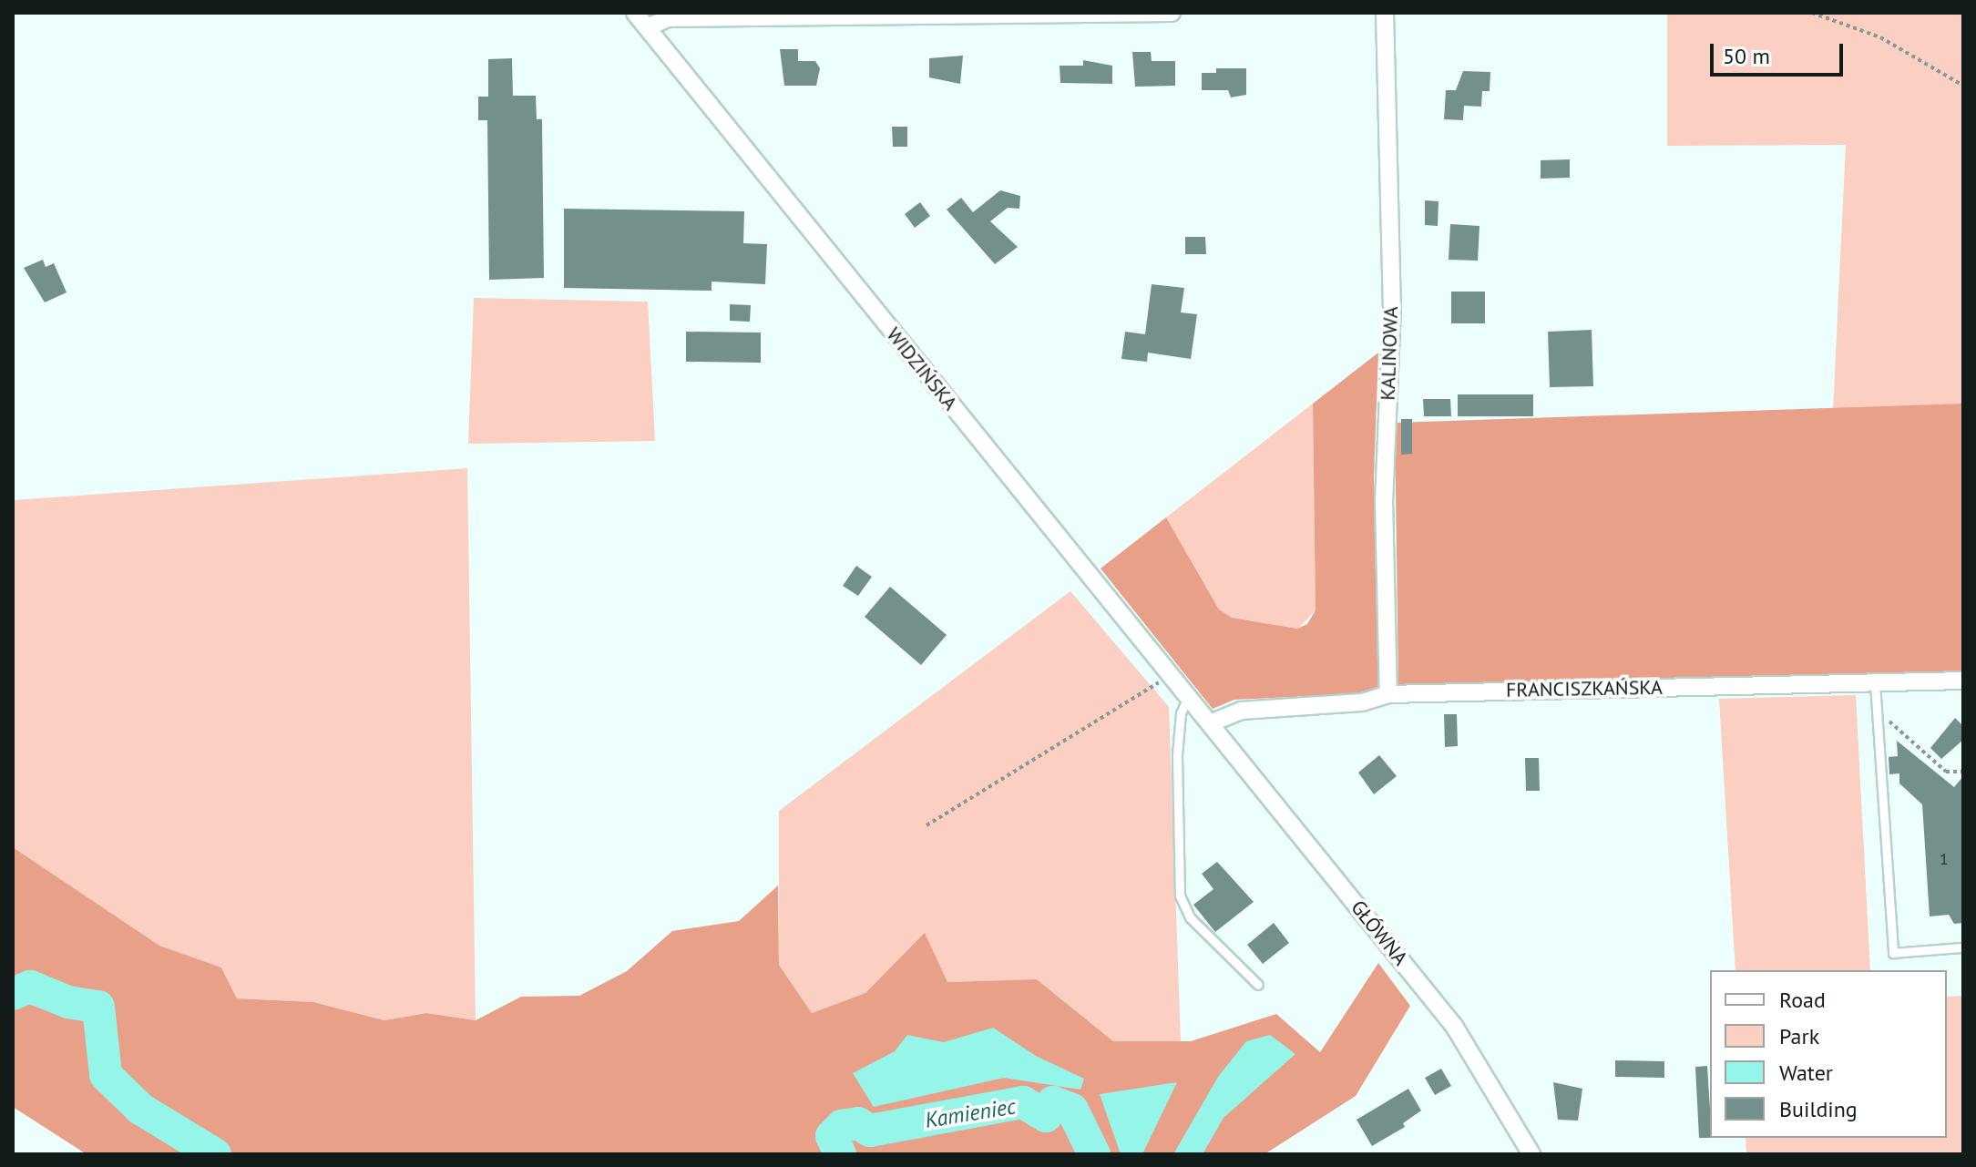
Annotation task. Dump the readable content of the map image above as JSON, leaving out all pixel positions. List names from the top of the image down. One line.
{"streets":{"street":["KALINOWA","WIDZIŃSKA","FRANCISZKAŃSKA","GŁÓWNA"]},"crossings":[["KALINOWA","FRANCISZKAŃSKA"],["WIDZIŃSKA","FRANCISZKAŃSKA"],["WIDZIŃSKA","GŁÓWNA"],["FRANCISZKAŃSKA","GŁÓWNA"]],"water":["Kamieniec"],"house_numbers":["1"],"legend":["Road","Park","Water","Building"],"scale_bar":"50 m"}
